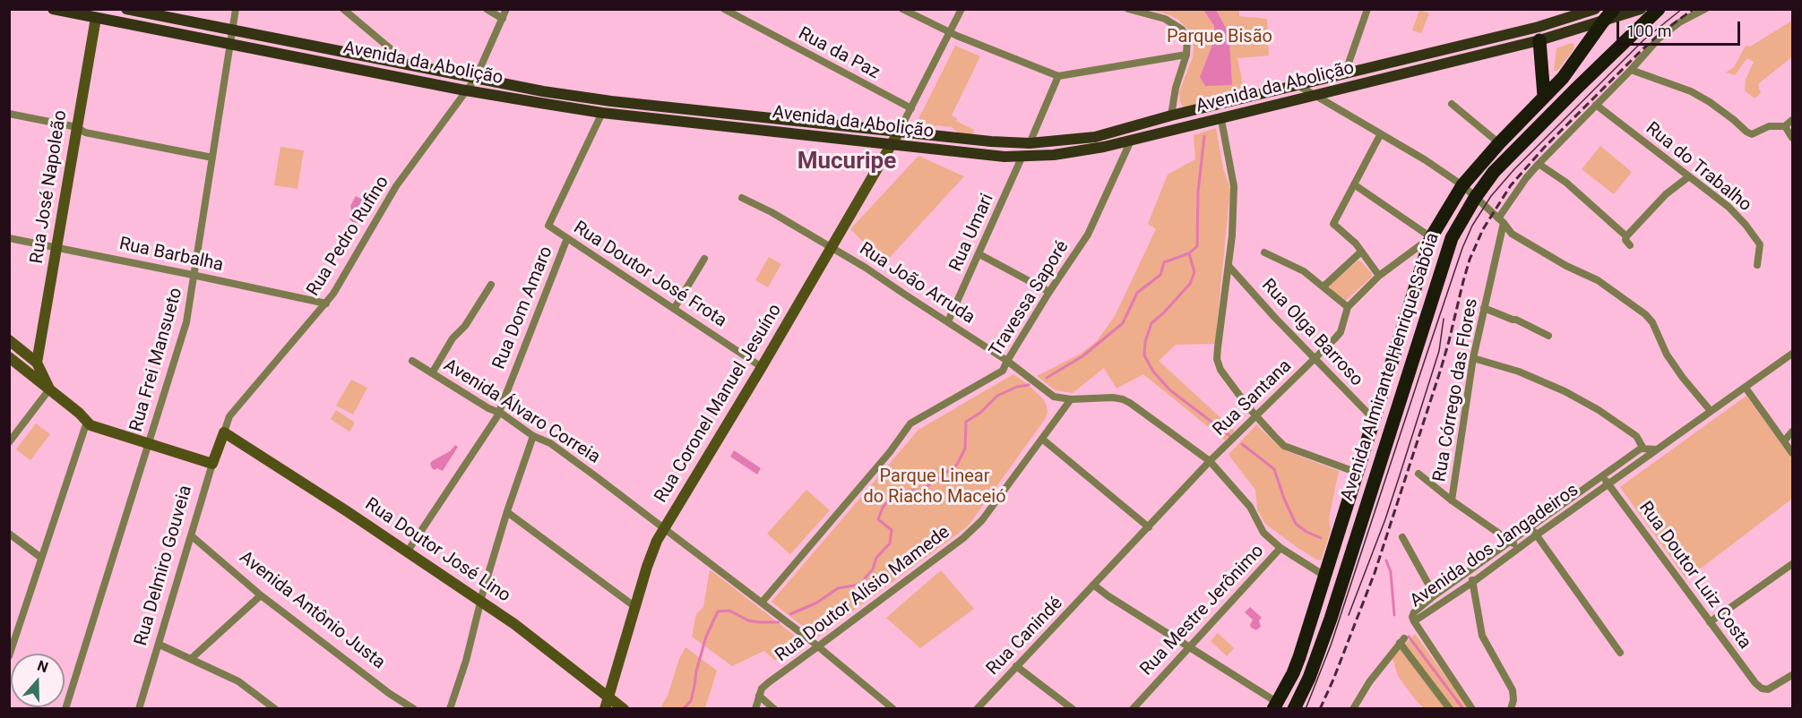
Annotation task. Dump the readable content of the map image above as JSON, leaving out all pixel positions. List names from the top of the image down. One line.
{"streets":{"highway":["Avenida Almirante Henrique Sabóia"],"main road":["Avenida da Abolição"],"street":["Rua da Paz","Rua do Trabalho","Rua José Napoleão","Rua Umari","Rua Pedro Rufino","Rua Barbalha","Rua Doutor José Frota","Rua João Arruda","Travessa Saporé","Rua Dom Amaro","Rua Olga Barroso","Rua Frei Mansueto","Rua Córrego das Flores","Rua Santana","Rua Coronel Manuel Jesuíno","Avenida Álvaro Correia","Avenida dos Jangadeiros","Rua Doutor José Lino","Rua Delmiro Gouveia","Rua Doutor Luiz Costa","Rua Doutor Alísio Mamede","Avenida Antônio Justa","Rua Mestre Jerônimo","Rua Canindé"]},"crossings":[["Avenida da Abolição","Rua José Napoleão"],["Avenida da Abolição","Rua Umari"],["Avenida da Abolição","Rua Pedro Rufino"],["Avenida da Abolição","Rua Doutor José Frota"],["Avenida da Abolição","Travessa Saporé"],["Avenida da Abolição","Rua Frei Mansueto"],["Avenida da Abolição","Avenida Almirante Henrique Sabóia"],["Avenida da Abolição","Rua Coronel Manuel Jesuíno"],["Rua José Napoleão","Rua Barbalha"],["Rua Umari","Rua João Arruda"],["Rua Pedro Rufino","Rua Barbalha"],["Rua Pedro Rufino","Rua Doutor José Lino"],["Rua Pedro Rufino","Rua Delmiro Gouveia"],["Rua Barbalha","Rua Frei Mansueto"],["Rua Doutor José Frota","Rua Dom Amaro"],["Rua Doutor José Frota","Rua Coronel Manuel Jesuíno"],["Rua João Arruda","Travessa Saporé"],["Rua João Arruda","Rua Coronel Manuel Jesuíno"],["Rua João Arruda","Rua Doutor Alísio Mamede"],["Travessa Saporé","Avenida Álvaro Correia"],["Rua Dom Amaro","Avenida Álvaro Correia"],["Rua Dom Amaro","Rua Doutor José Lino"],["Rua Olga Barroso","Avenida Almirante Henrique Sabóia"],["Rua Olga Barroso","Rua Santana"],["Avenida Almirante Henrique Sabóia","Rua Santana"],["Avenida Almirante Henrique Sabóia","Rua Mestre Jerônimo"],["Rua Santana","Rua Canindé"],["Rua Coronel Manuel Jesuíno","Avenida Álvaro Correia"],["Rua Coronel Manuel Jesuíno","Rua Doutor José Lino"],["Avenida Álvaro Correia","Rua Doutor Alísio Mamede"],["Avenida dos Jangadeiros","Rua Doutor Luiz Costa"],["Rua Doutor José Lino","Rua Delmiro Gouveia"],["Rua Delmiro Gouveia","Avenida Antônio Justa"]],"districts":["Mucuripe"],"parks":["Parque Bisão","Parque Linear do Riacho Maceió"],"scale_bar":"100 m","north":"top"}
